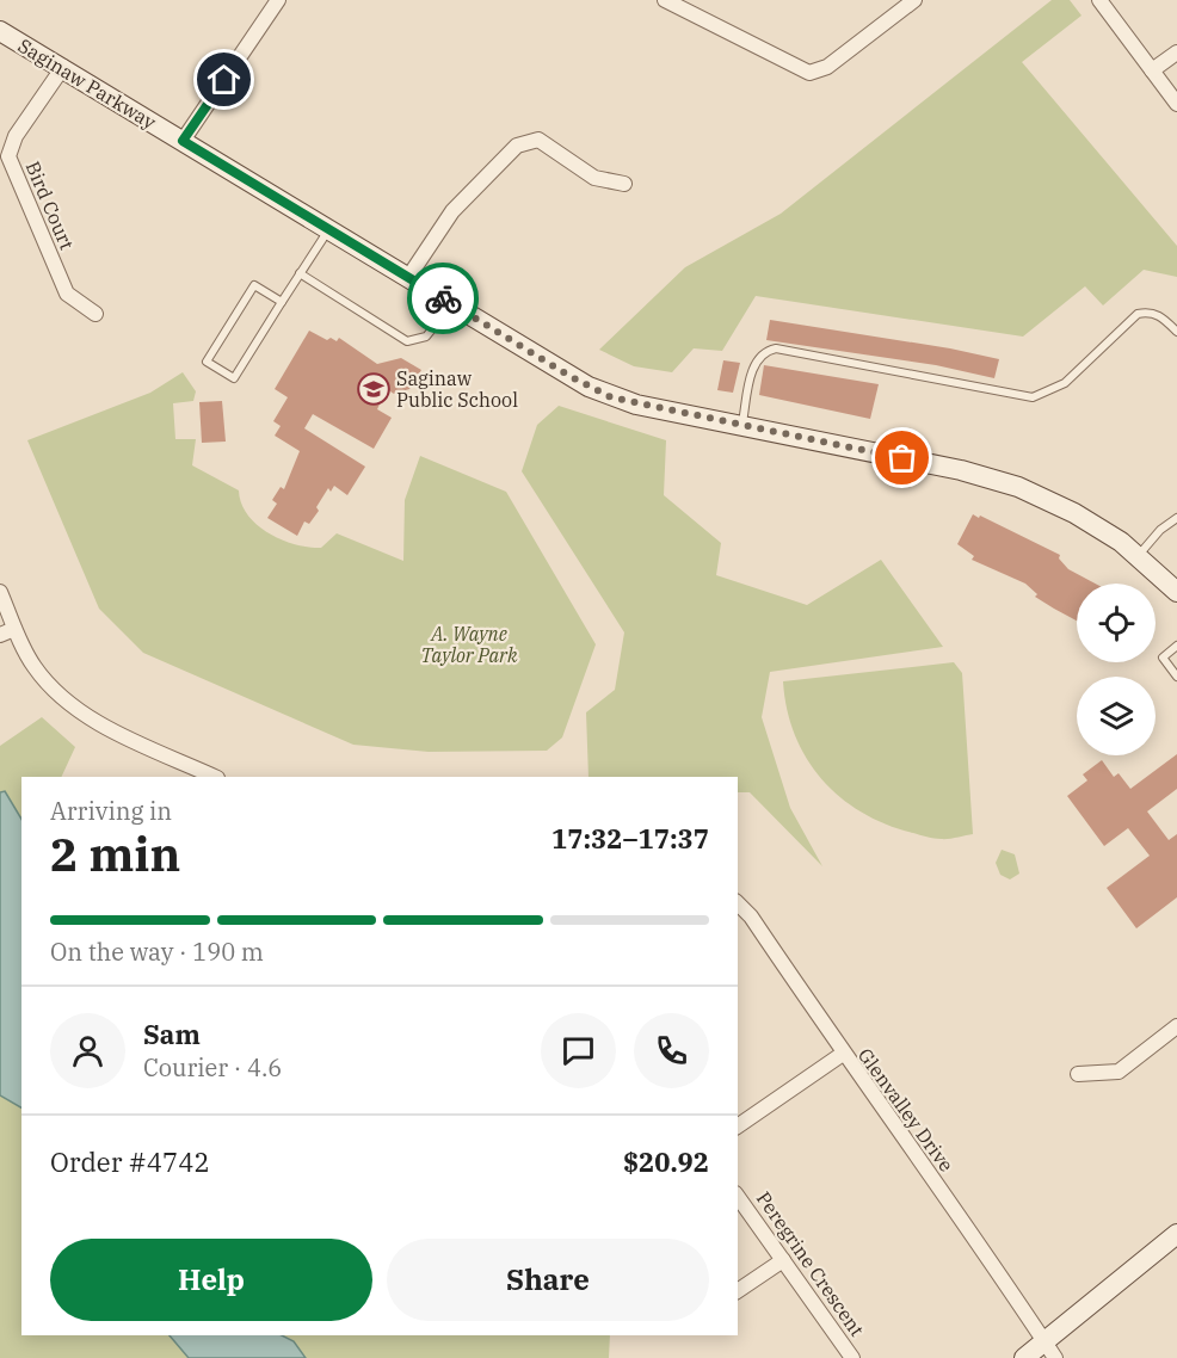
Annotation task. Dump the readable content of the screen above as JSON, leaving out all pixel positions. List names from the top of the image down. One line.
{"streets":{"street":["Saginaw Parkway","Bird Court","Glenvalley Drive","Peregrine Crescent"]},"crossings":[["Saginaw Parkway","Bird Court"]],"parks":["A. Wayne Taylor Park"],"places":{"school or university":["Saginaw Public School"]},"page":{"heading":["2 min","Arriving in","17:32–17:37"],"panel":["Sam","Courier · 4.6","Order #4742","$20.92"],"bar":"On the way · 190 m","buttons":["Help","Share"]}}
